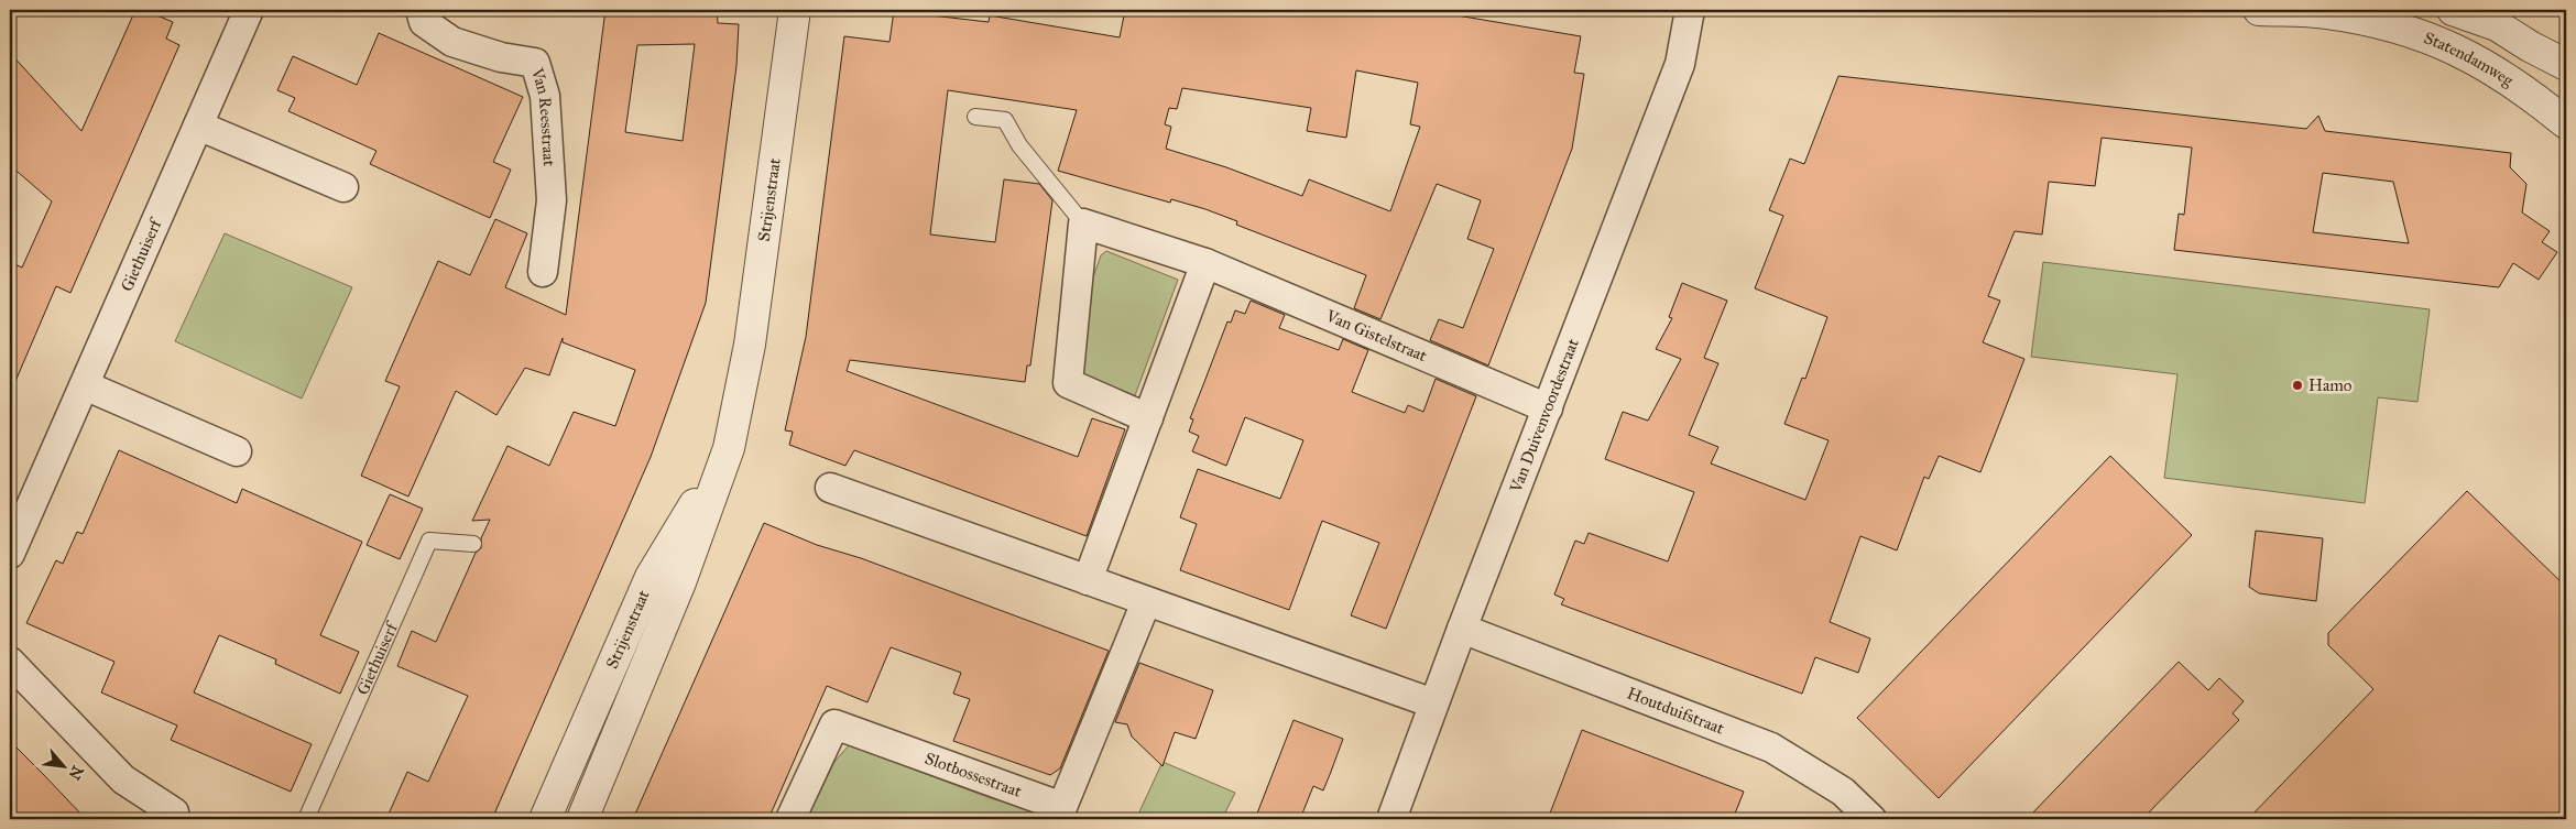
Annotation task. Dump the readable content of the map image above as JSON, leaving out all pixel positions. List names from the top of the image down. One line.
{"streets":{"street":["Statendamweg","Van Reesstraat","Strijenstraat","Giethuiserf","Van Gistelstraat","Van Duivenvoordestraat","Houtduifstraat","Slotbossestraat"]},"crossings":[["Van Gistelstraat","Van Duivenvoordestraat"],["Van Duivenvoordestraat","Houtduifstraat"]],"places":["Hamo"],"north":"bottom right"}
